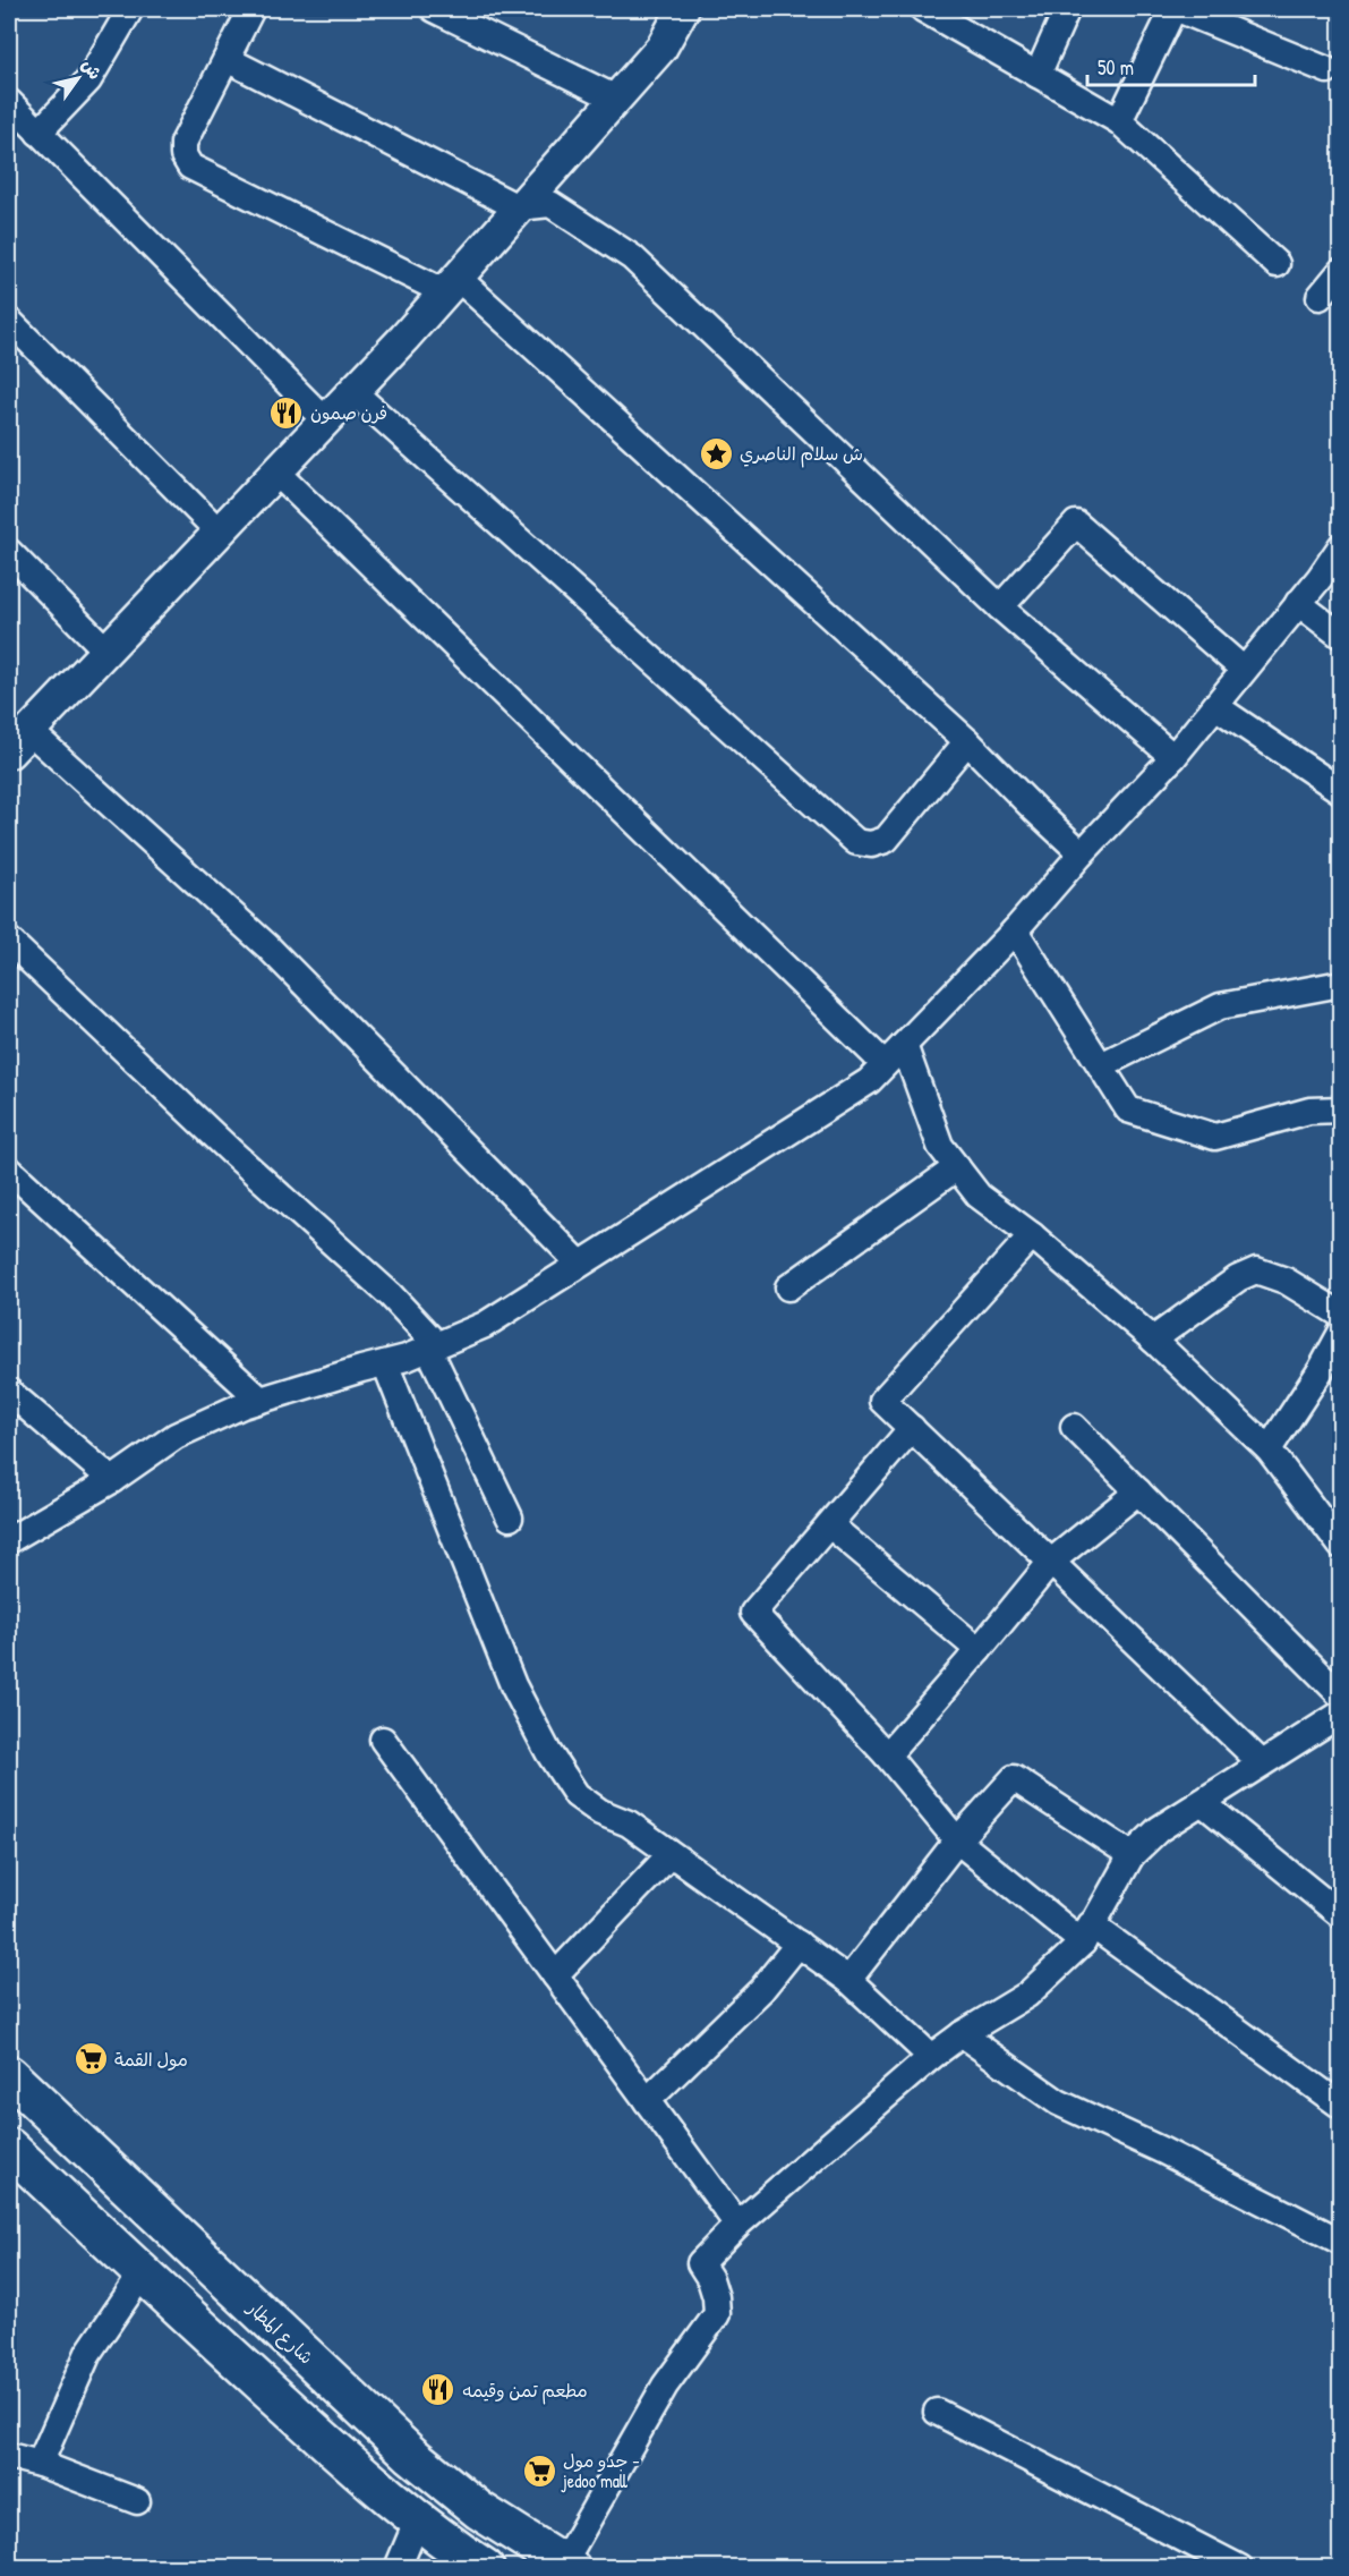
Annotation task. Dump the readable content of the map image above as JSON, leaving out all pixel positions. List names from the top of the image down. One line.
{"streets":{"main road":["شارع المطار"]},"places":{"restaurant":["فرن صمون","مطعم تمن وقيمه"],"place":["ش سلام الناصري"],"supermarket":["مول القمة","جدو مول - jedoo mall"]},"scale_bar":"50 m","north":"top right"}
